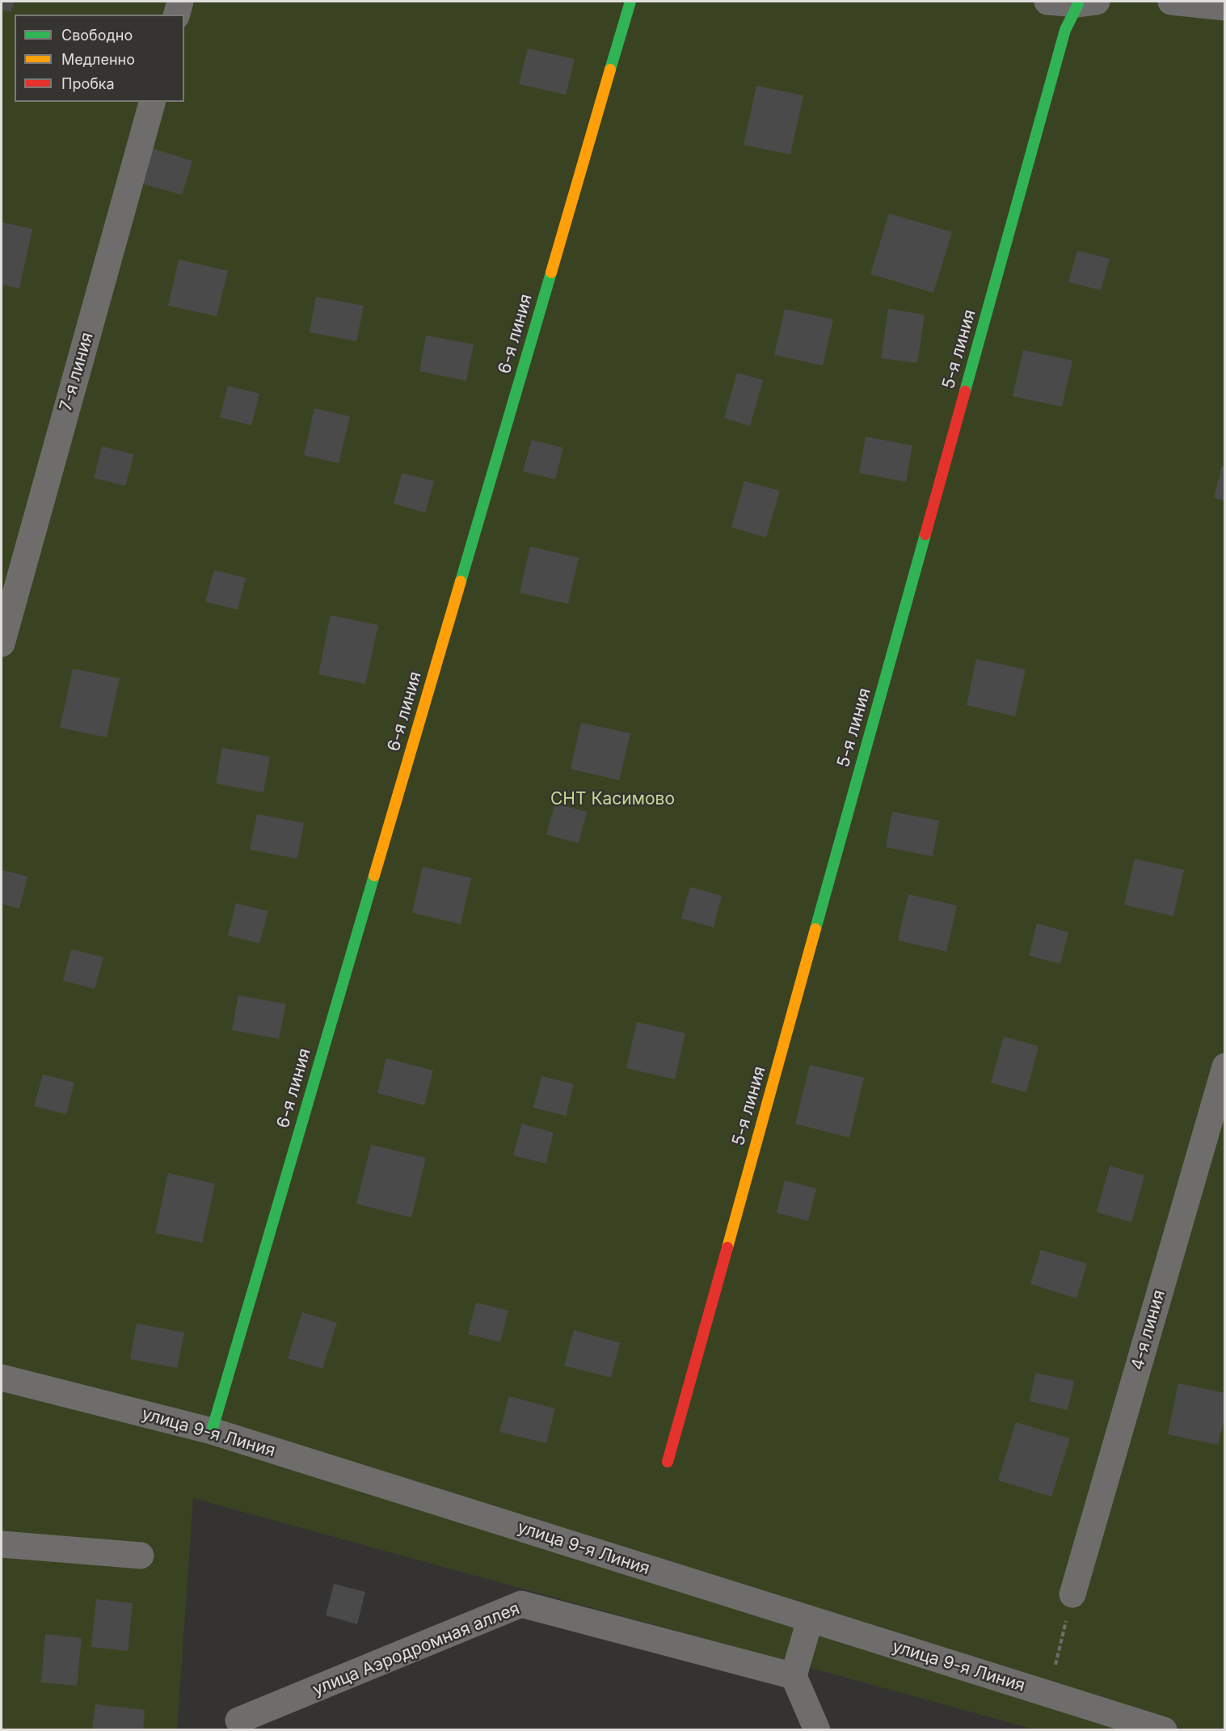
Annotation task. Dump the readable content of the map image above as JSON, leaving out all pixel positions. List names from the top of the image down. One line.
{"streets":{"street":["6-я линия","5-я линия","7-я линия","4-я линия","улица 9-я Линия","улица Аэродромная аллея"]},"crossings":[["6-я линия","улица 9-я Линия"]],"parks":["СНТ Касимово"],"legend":["Свободно","Медленно","Пробка"]}
